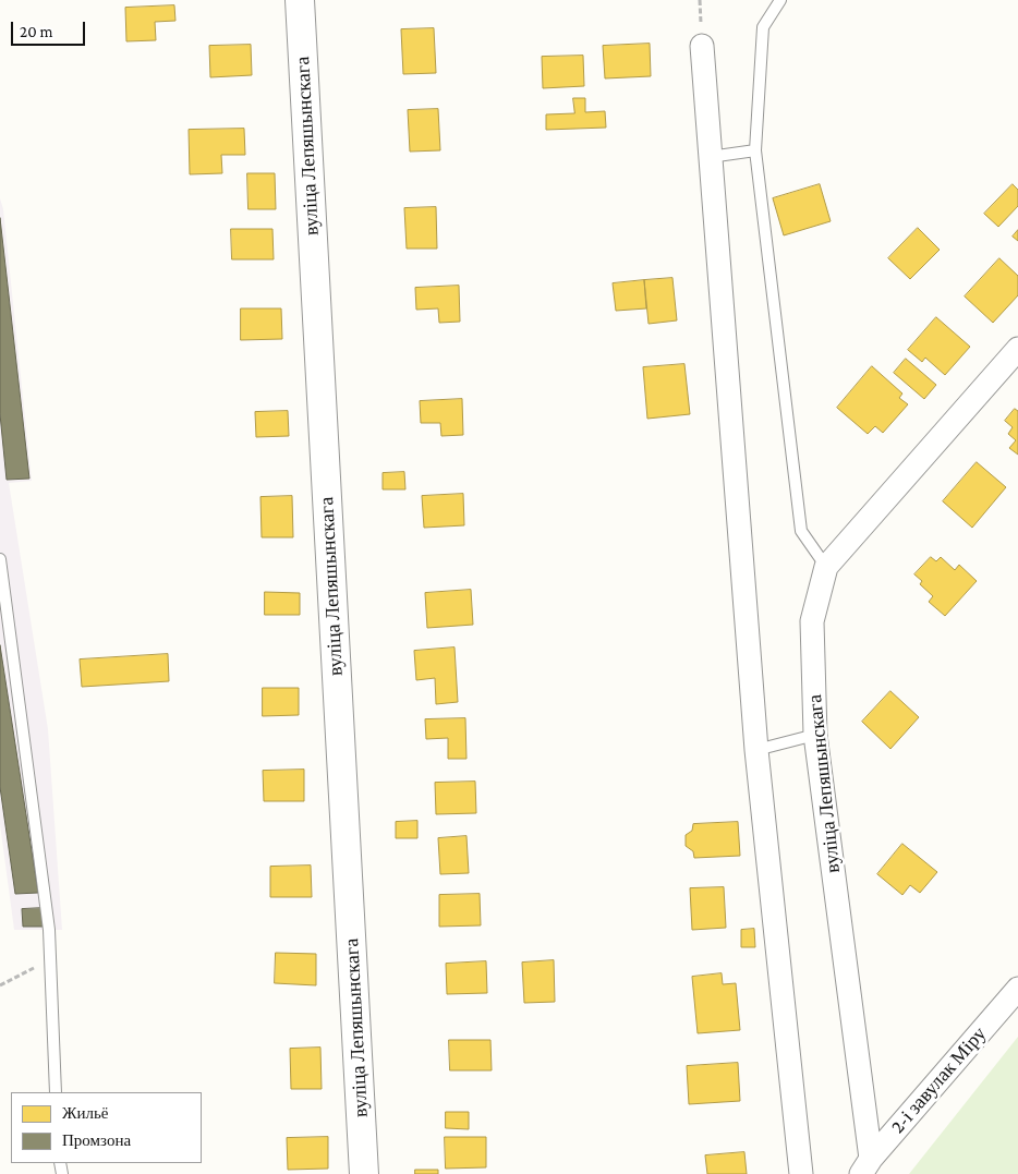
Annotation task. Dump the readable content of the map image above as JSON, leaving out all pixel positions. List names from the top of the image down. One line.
{"streets":{"street":["вуліца Лепяшынскага","2-і завулак Міру"]},"crossings":[["вуліца Лепяшынскага","2-і завулак Міру"]],"legend":["Жильё","Промзона"],"scale_bar":"20 m"}
